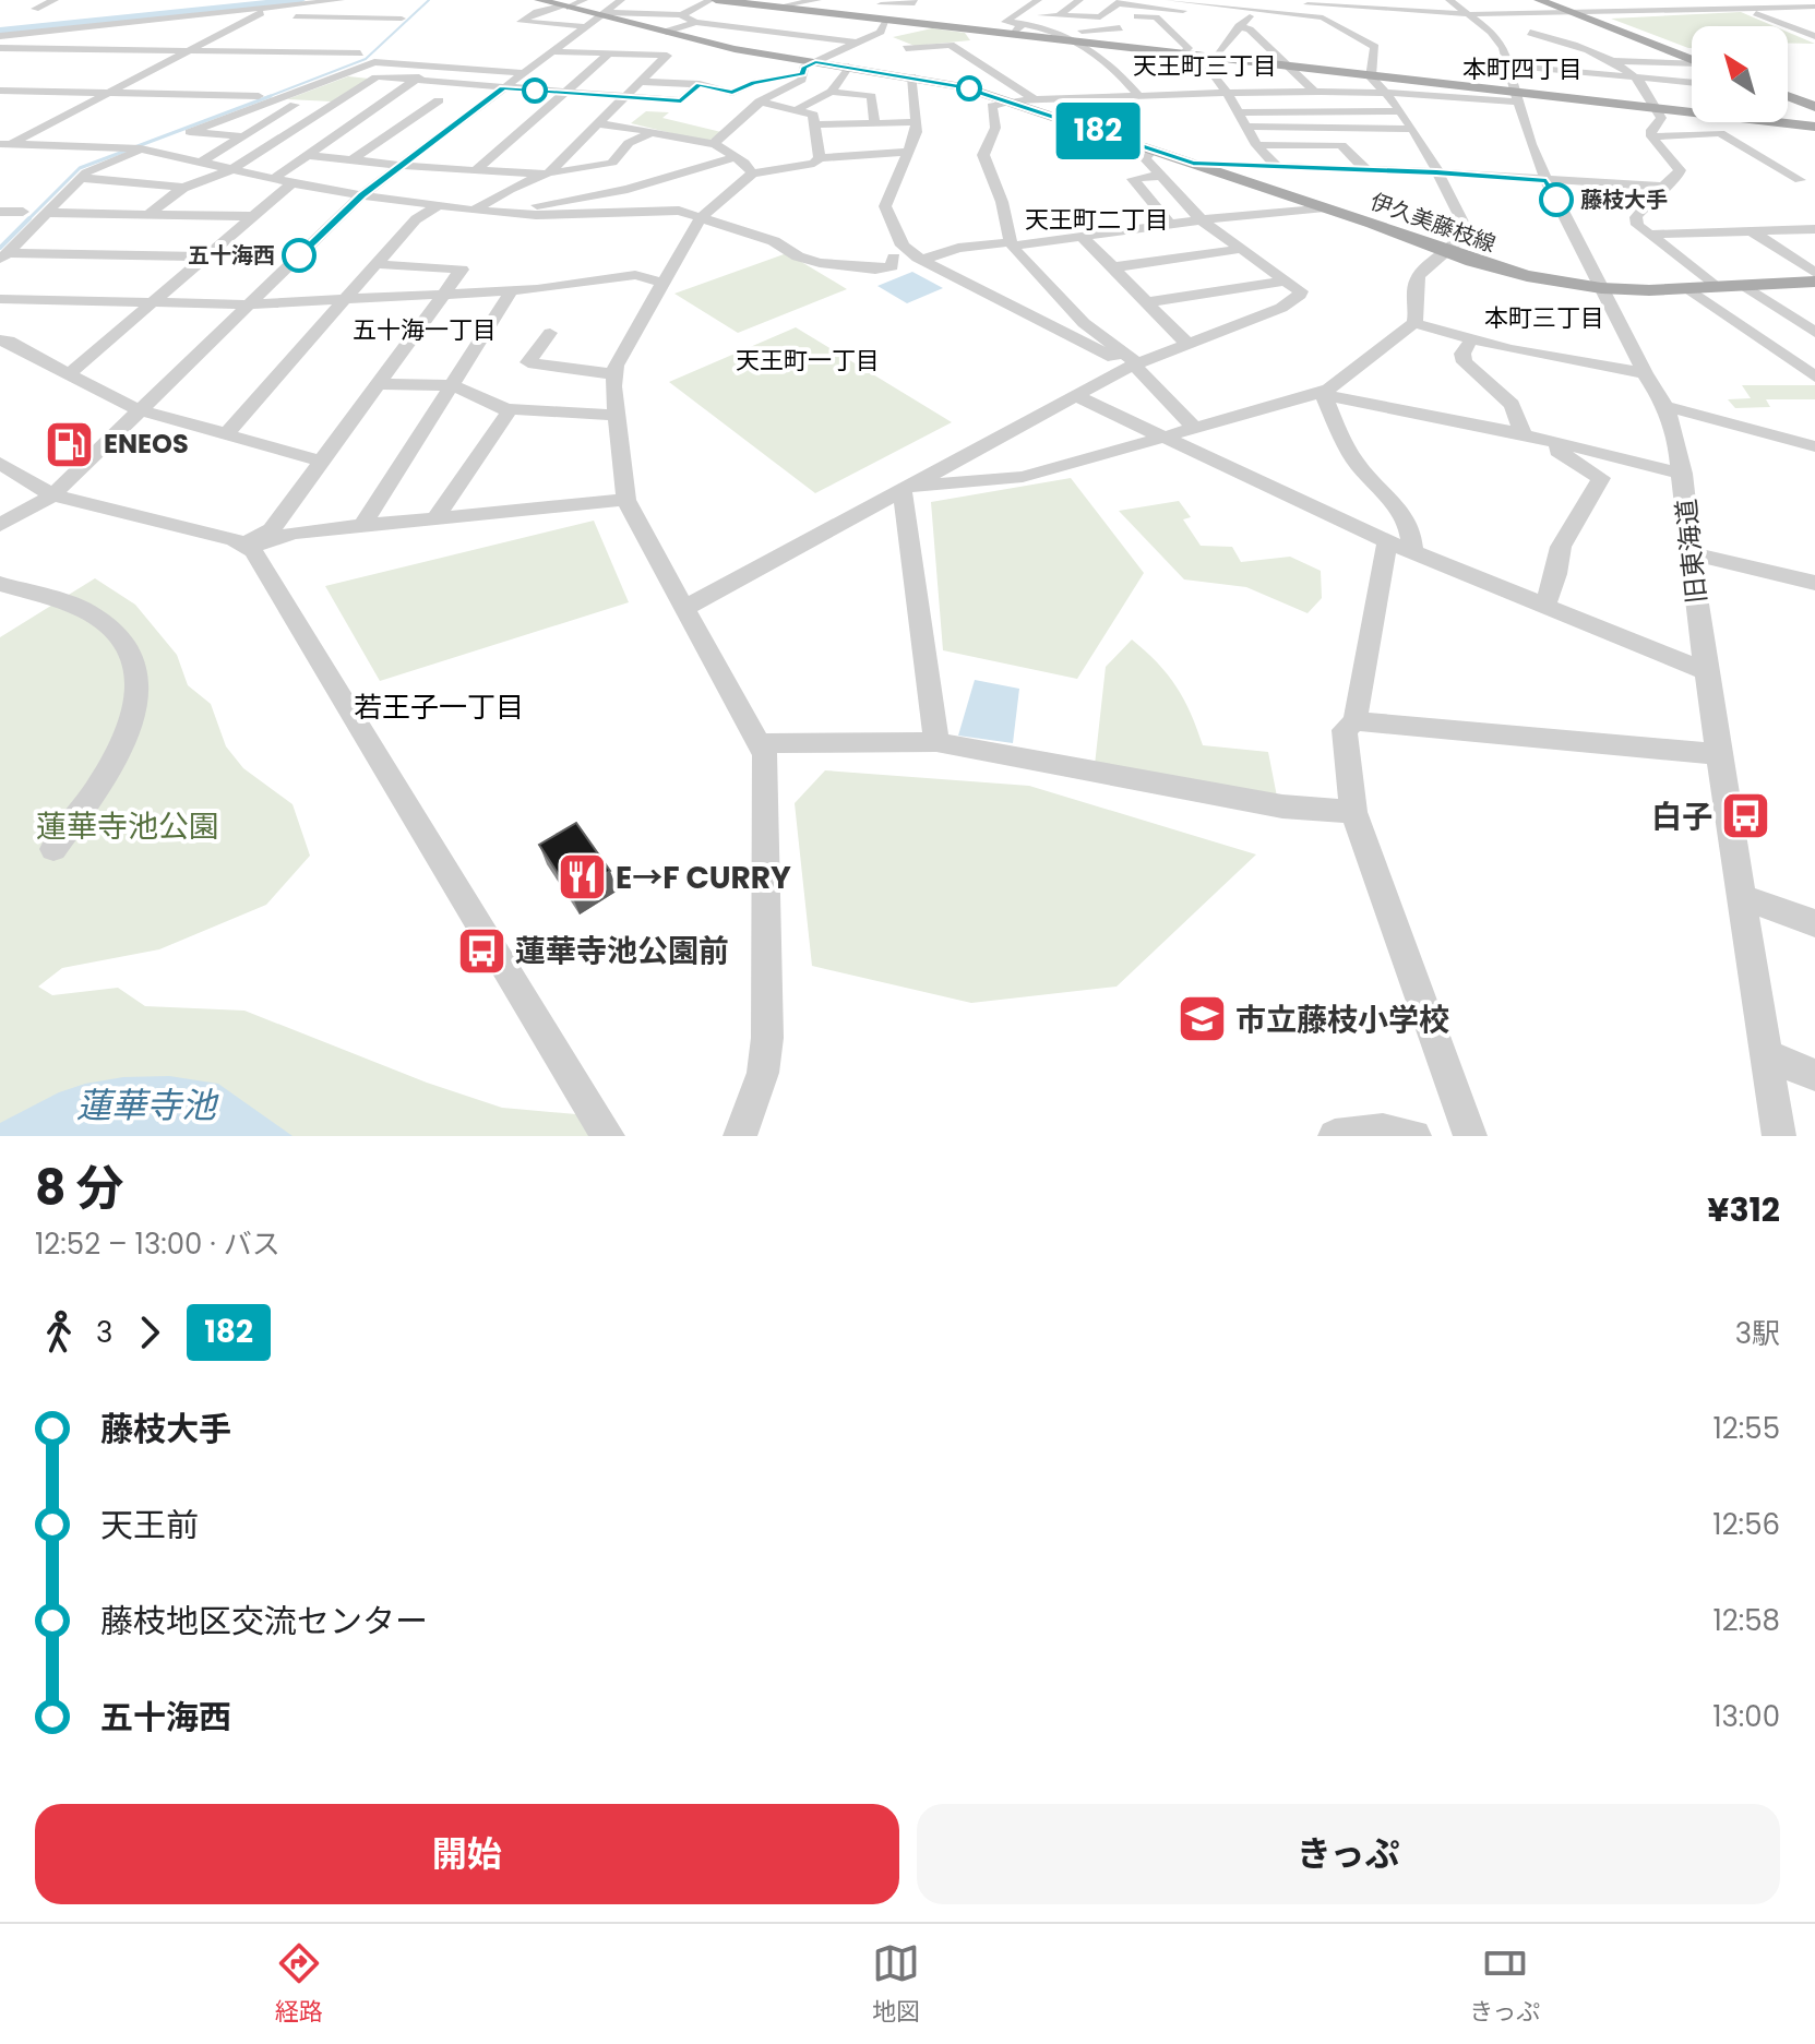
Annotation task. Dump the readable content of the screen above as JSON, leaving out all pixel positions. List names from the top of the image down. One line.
{"streets":{"main road":["伊久美藤枝線"],"street":["旧東海道"]},"crossings":[["伊久美藤枝線","旧東海道"]],"districts":["天王町三丁目","本町四丁目","天王町二丁目","本町三丁目","五十海一丁目","天王町一丁目","若王子一丁目"],"water":["蓮華寺池"],"parks":["蓮華寺池公園"],"places":{"other":["藤枝大手","五十海西"],"fuel station":["ENEOS"],"bus stop":["白子","蓮華寺池公園前"],"restaurant":["E→F CURRY"],"school or university":["市立藤枝小学校"]},"lines":["bus line 182"],"north":"top left","page":{"on_map":"182","heading":["8 分","12:52 – 13:00 · バス","¥312"],"legs":["3","182","3駅"],"list":[{"name":"藤枝大手","value":"12:55"},{"name":"天王前","value":"12:56"},{"name":"藤枝地区交流センター","value":"12:58"},{"name":"五十海西","value":"13:00"}],"buttons":["開始","きっぷ"],"tabs":["経路","地図","きっぷ"]}}
